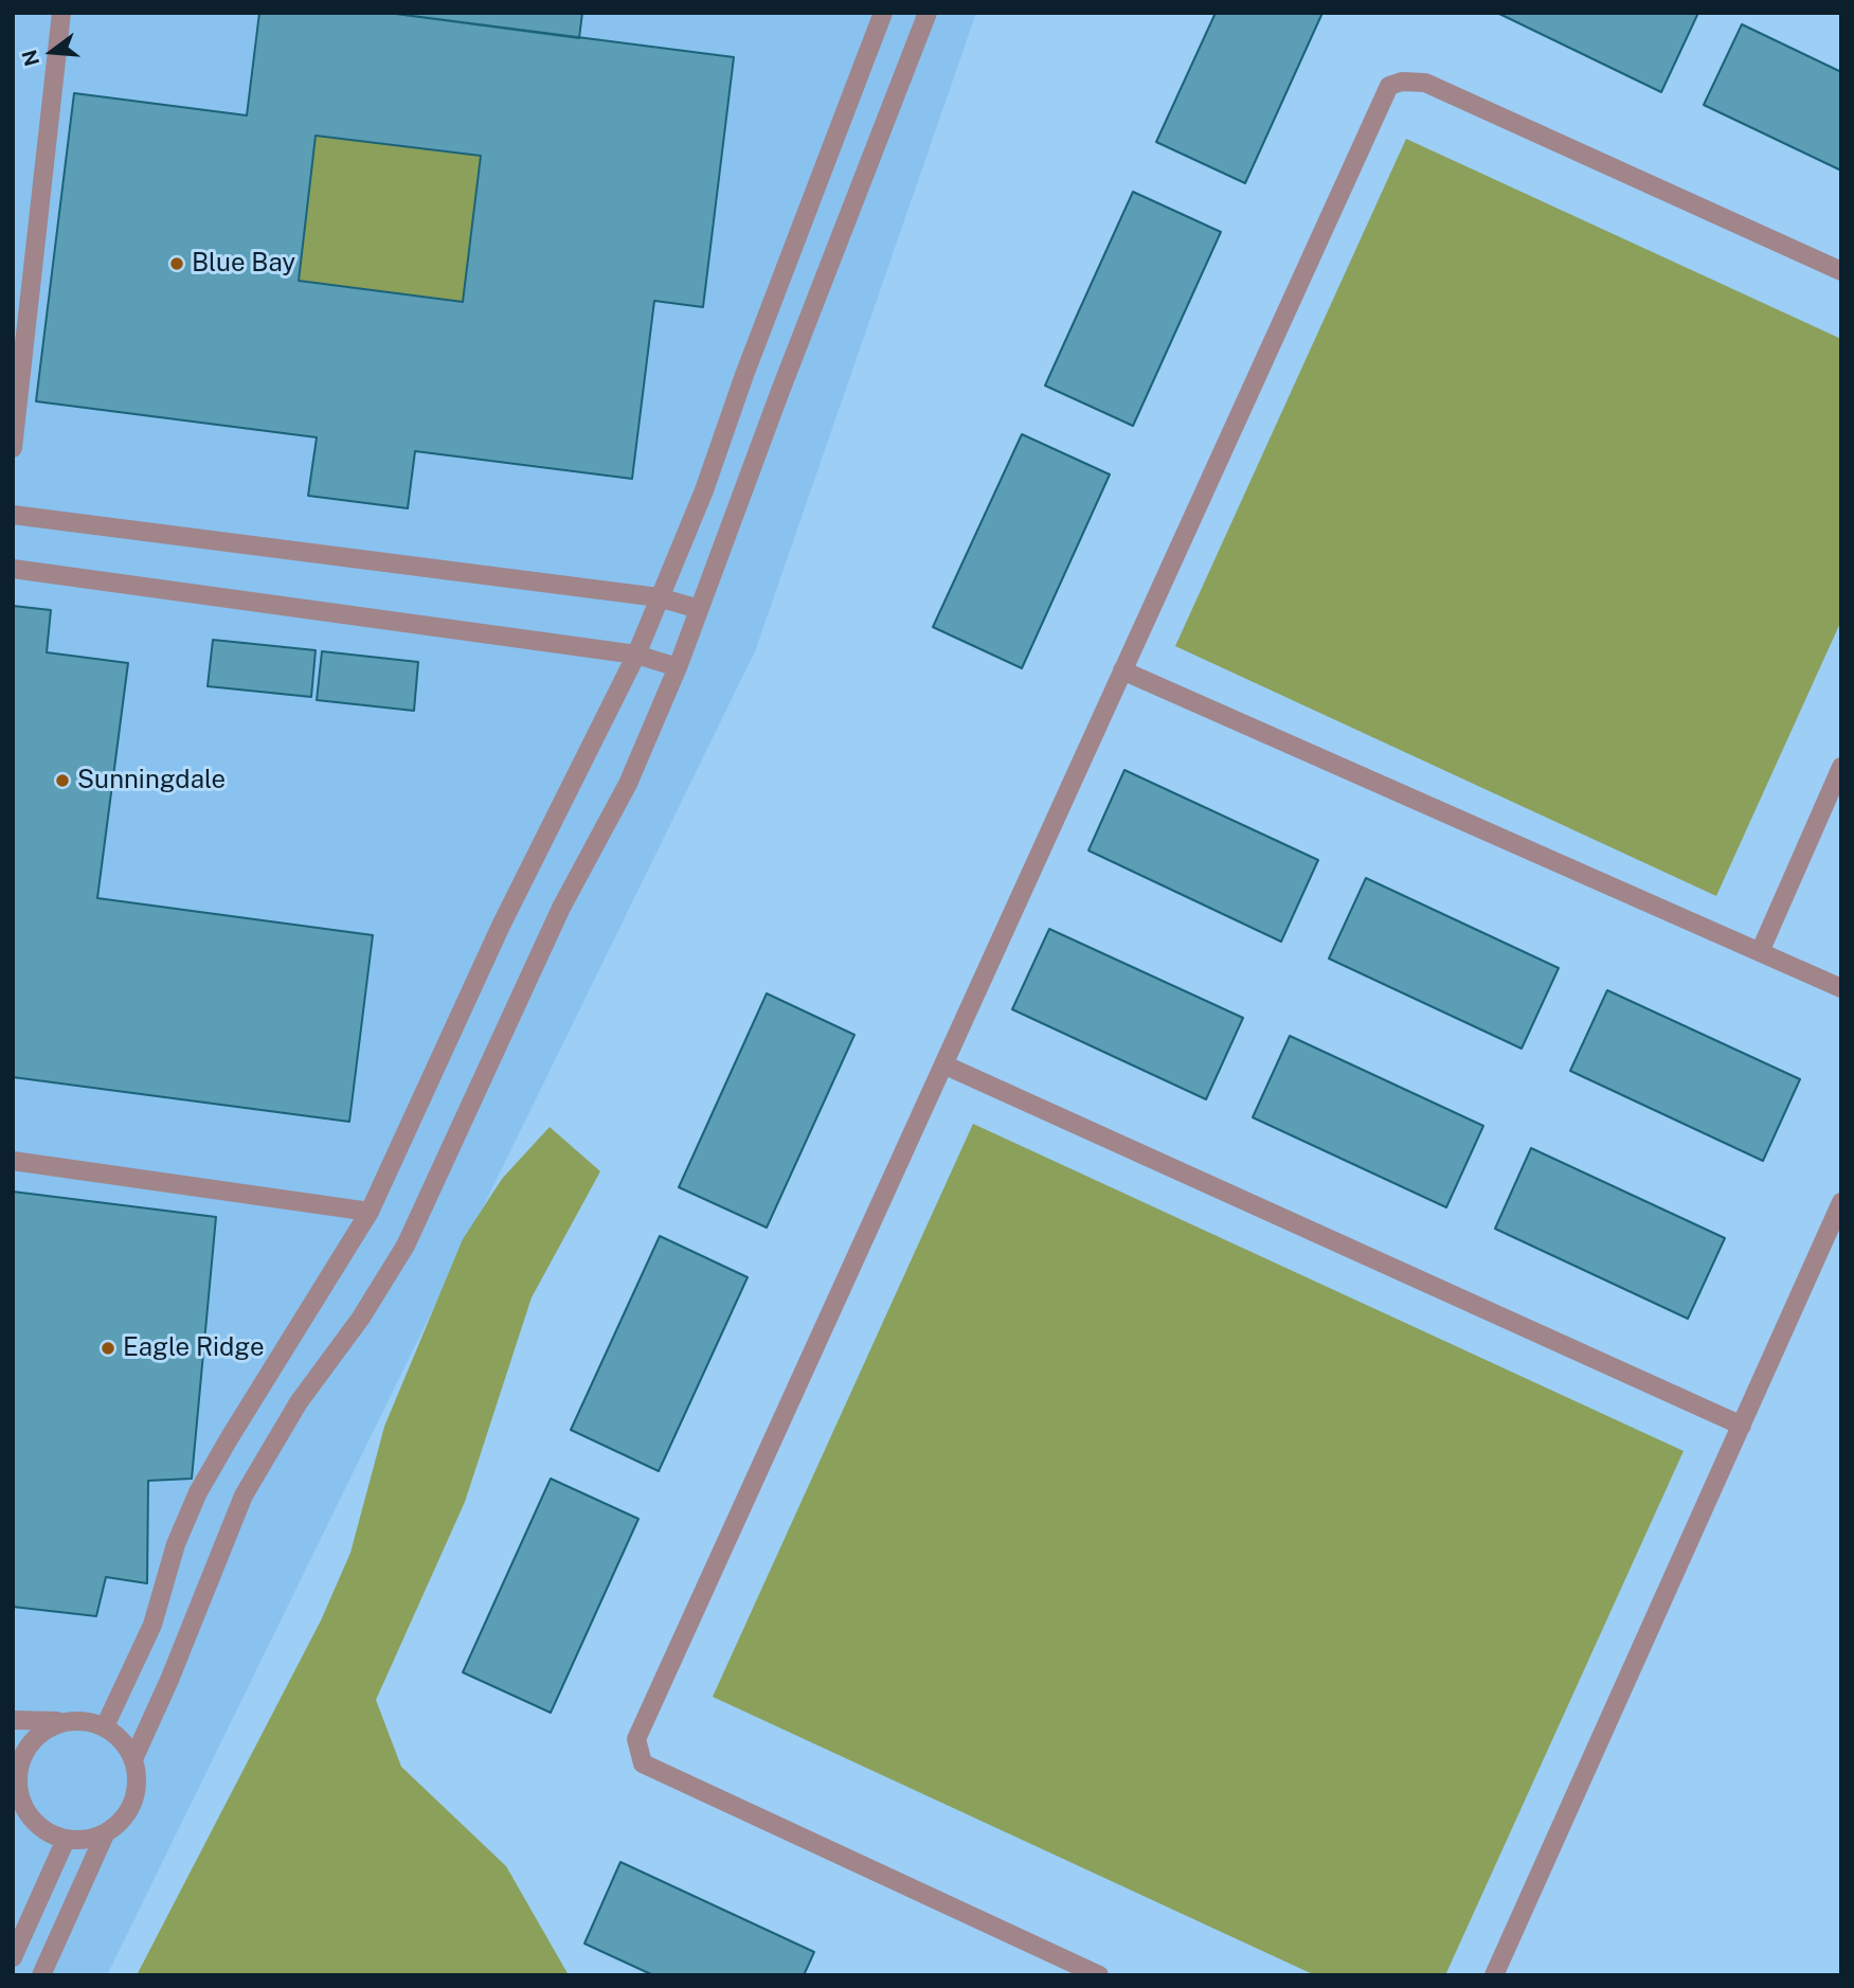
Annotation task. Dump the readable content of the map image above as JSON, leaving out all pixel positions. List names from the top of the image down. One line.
{"places":["Blue Bay","Sunningdale","Eagle Ridge"],"north":"left"}
